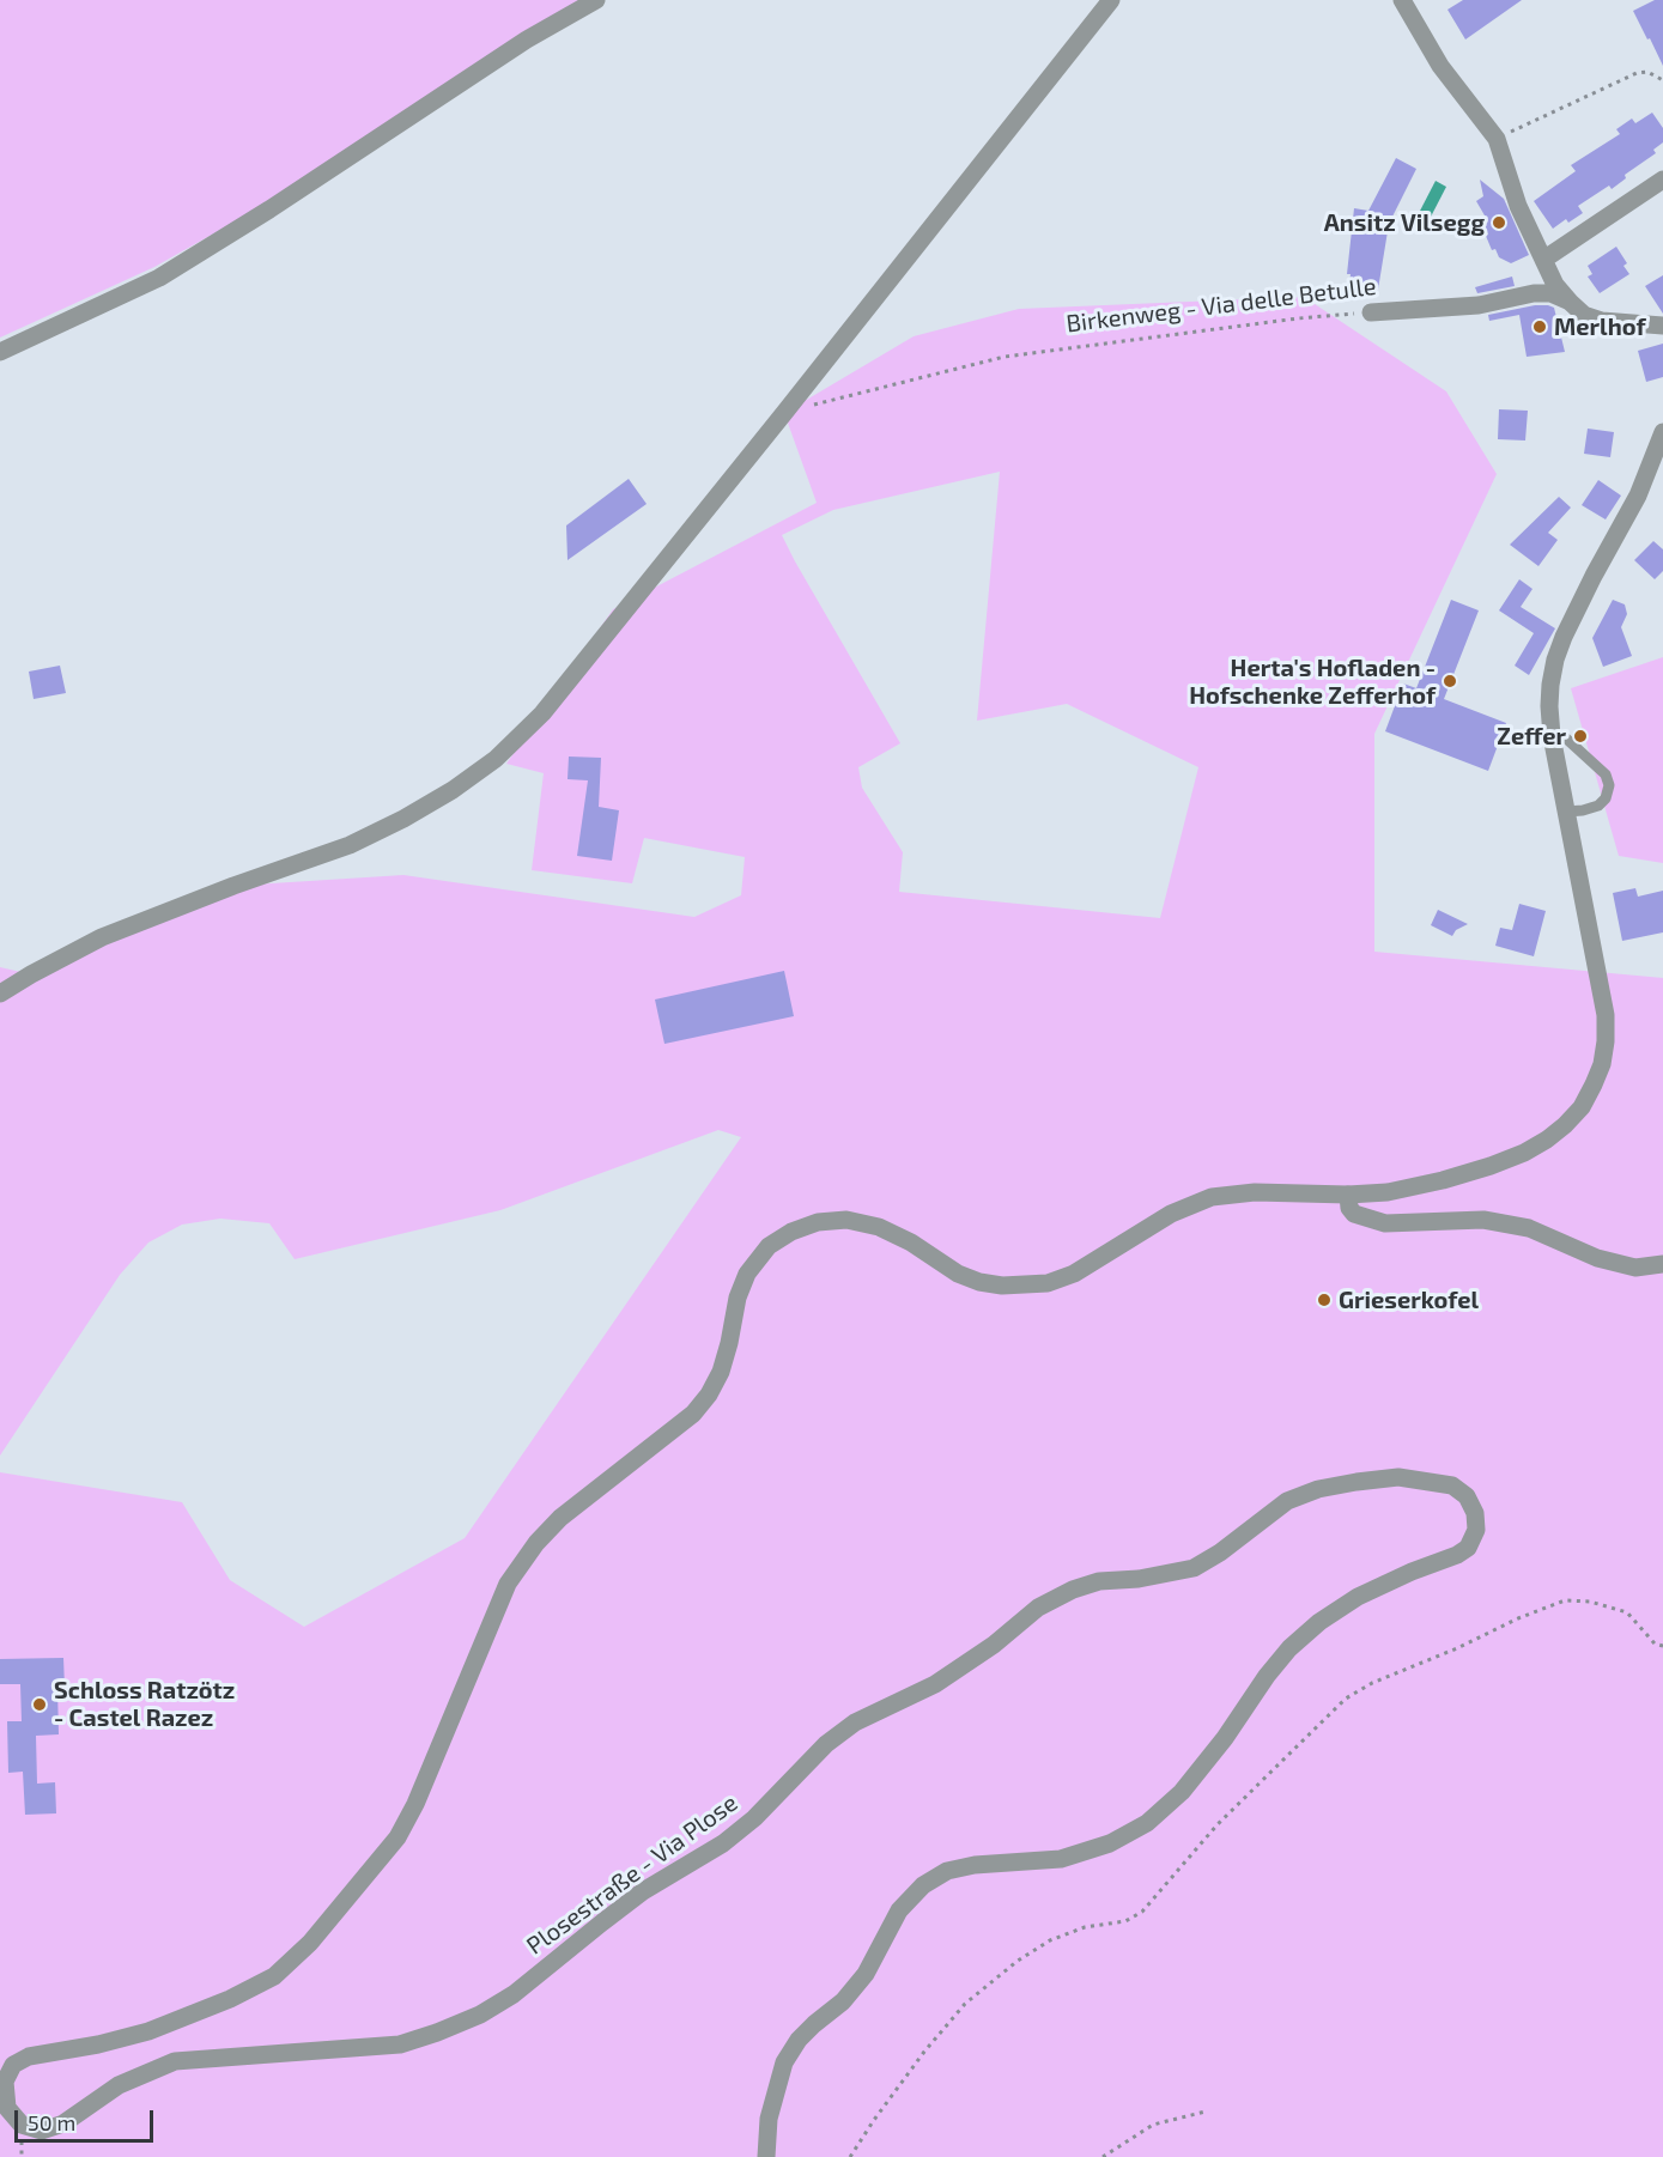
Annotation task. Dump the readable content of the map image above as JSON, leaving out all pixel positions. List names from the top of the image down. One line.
{"streets":{"street":["Birkenweg - Via delle Betulle","Plosestraße - Via Plose"]},"places":["Ansitz Vilsegg","Merlhof","Herta's Hofladen - Hofschenke Zefferhof","Zeffer","Grieserkofel","Schloss Ratzötz - Castel Razez"],"scale_bar":"50 m"}
